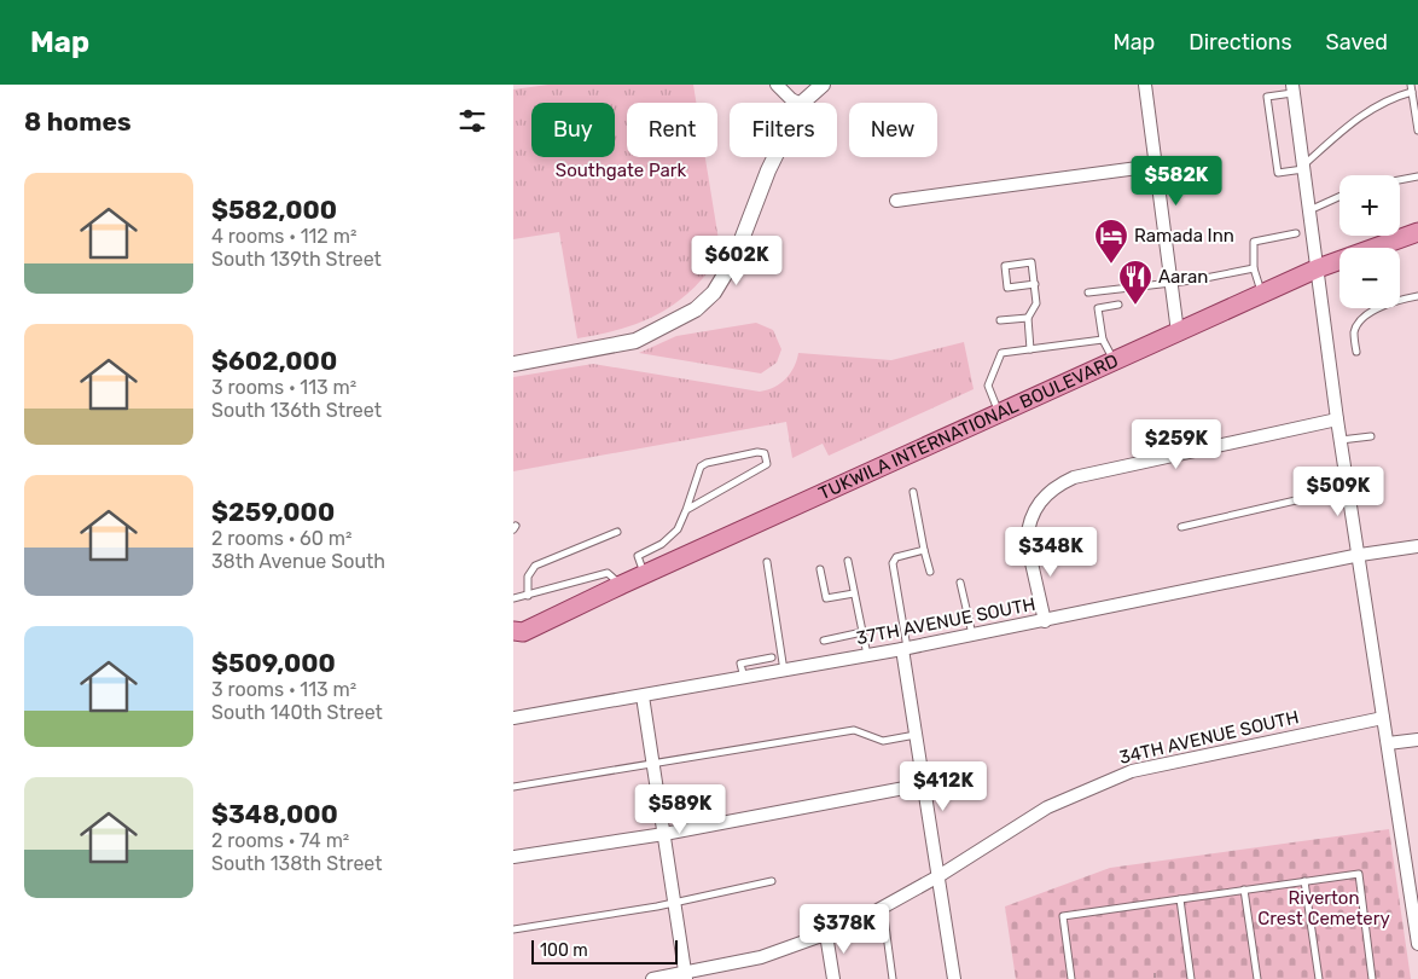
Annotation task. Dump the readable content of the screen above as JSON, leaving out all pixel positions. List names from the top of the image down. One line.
{"streets":{"main road":["TUKWILA INTERNATIONAL BOULEVARD"],"street":["37TH AVENUE SOUTH","34TH AVENUE SOUTH"]},"parks":["Southgate Park","Riverton Crest Cemetery"],"places":{"hotel":["Ramada Inn"],"restaurant":["Aaran"]},"scale_bar":"100 m","page":{"header":"Map","nav":["Map","Directions","Saved"],"heading":"8 homes","chip":["Buy","Rent","Filters","New"],"price":["$582K","$602K","$259K","$509K","$348K","$412K","$589K","$378K"],"list":[{"name":"$582,000","note":"4 rooms · 112 m² · South 139th Street"},{"name":"$602,000","note":"3 rooms · 113 m² · South 136th Street"},{"name":"$259,000","note":"2 rooms · 60 m² · 38th Avenue South"},{"name":"$509,000","note":"3 rooms · 113 m² · South 140th Street"},{"name":"$348,000","note":"2 rooms · 74 m² · South 138th Street"}],"map_buttons":["+","−"],"scale":"100 m"}}
